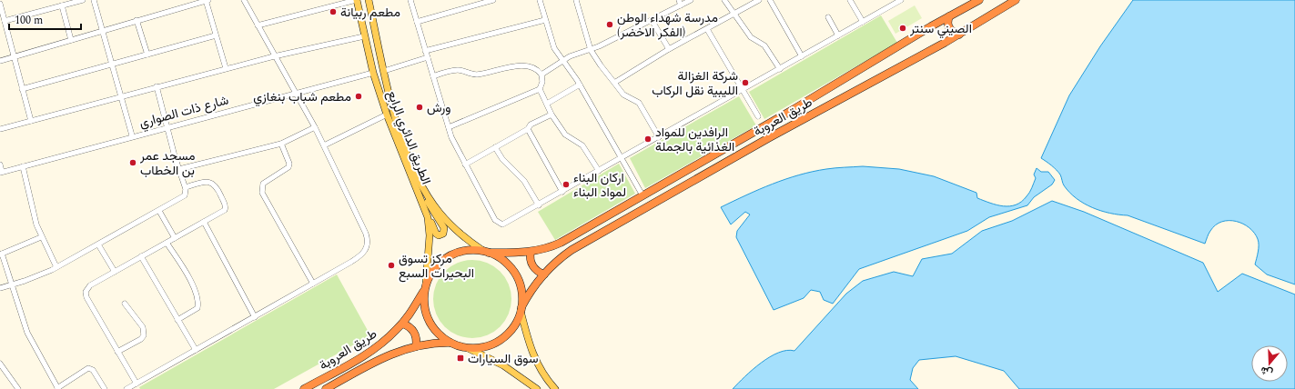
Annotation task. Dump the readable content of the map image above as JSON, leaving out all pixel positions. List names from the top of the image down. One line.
{"streets":{"highway":["طريق العروبة"],"main road":["الطريق الدائري الرابع"],"street":["شارع ذات الصواري"]},"crossings":[["شارع ذات الصواري","الطريق الدائري الرابع"],["طريق العروبة","الطريق الدائري الرابع"]],"places":{"other":["مطعم ربيانة","مدرسة شهداء الوطن (الفكر الاخضر)","الصيني سنتر","شركة الغزالة الليبية نقل الركاب","مطعم شباب بنغازي","ورش","الرافدين للمواد الغذائية بالجملة","مسجد عمر بن الخطاب","اركان البناء لمواد البناء","مركز تسوق البحيرات السبع"],"transit":["سوق السيارات"]},"scale_bar":"100 m","north":"bottom"}
